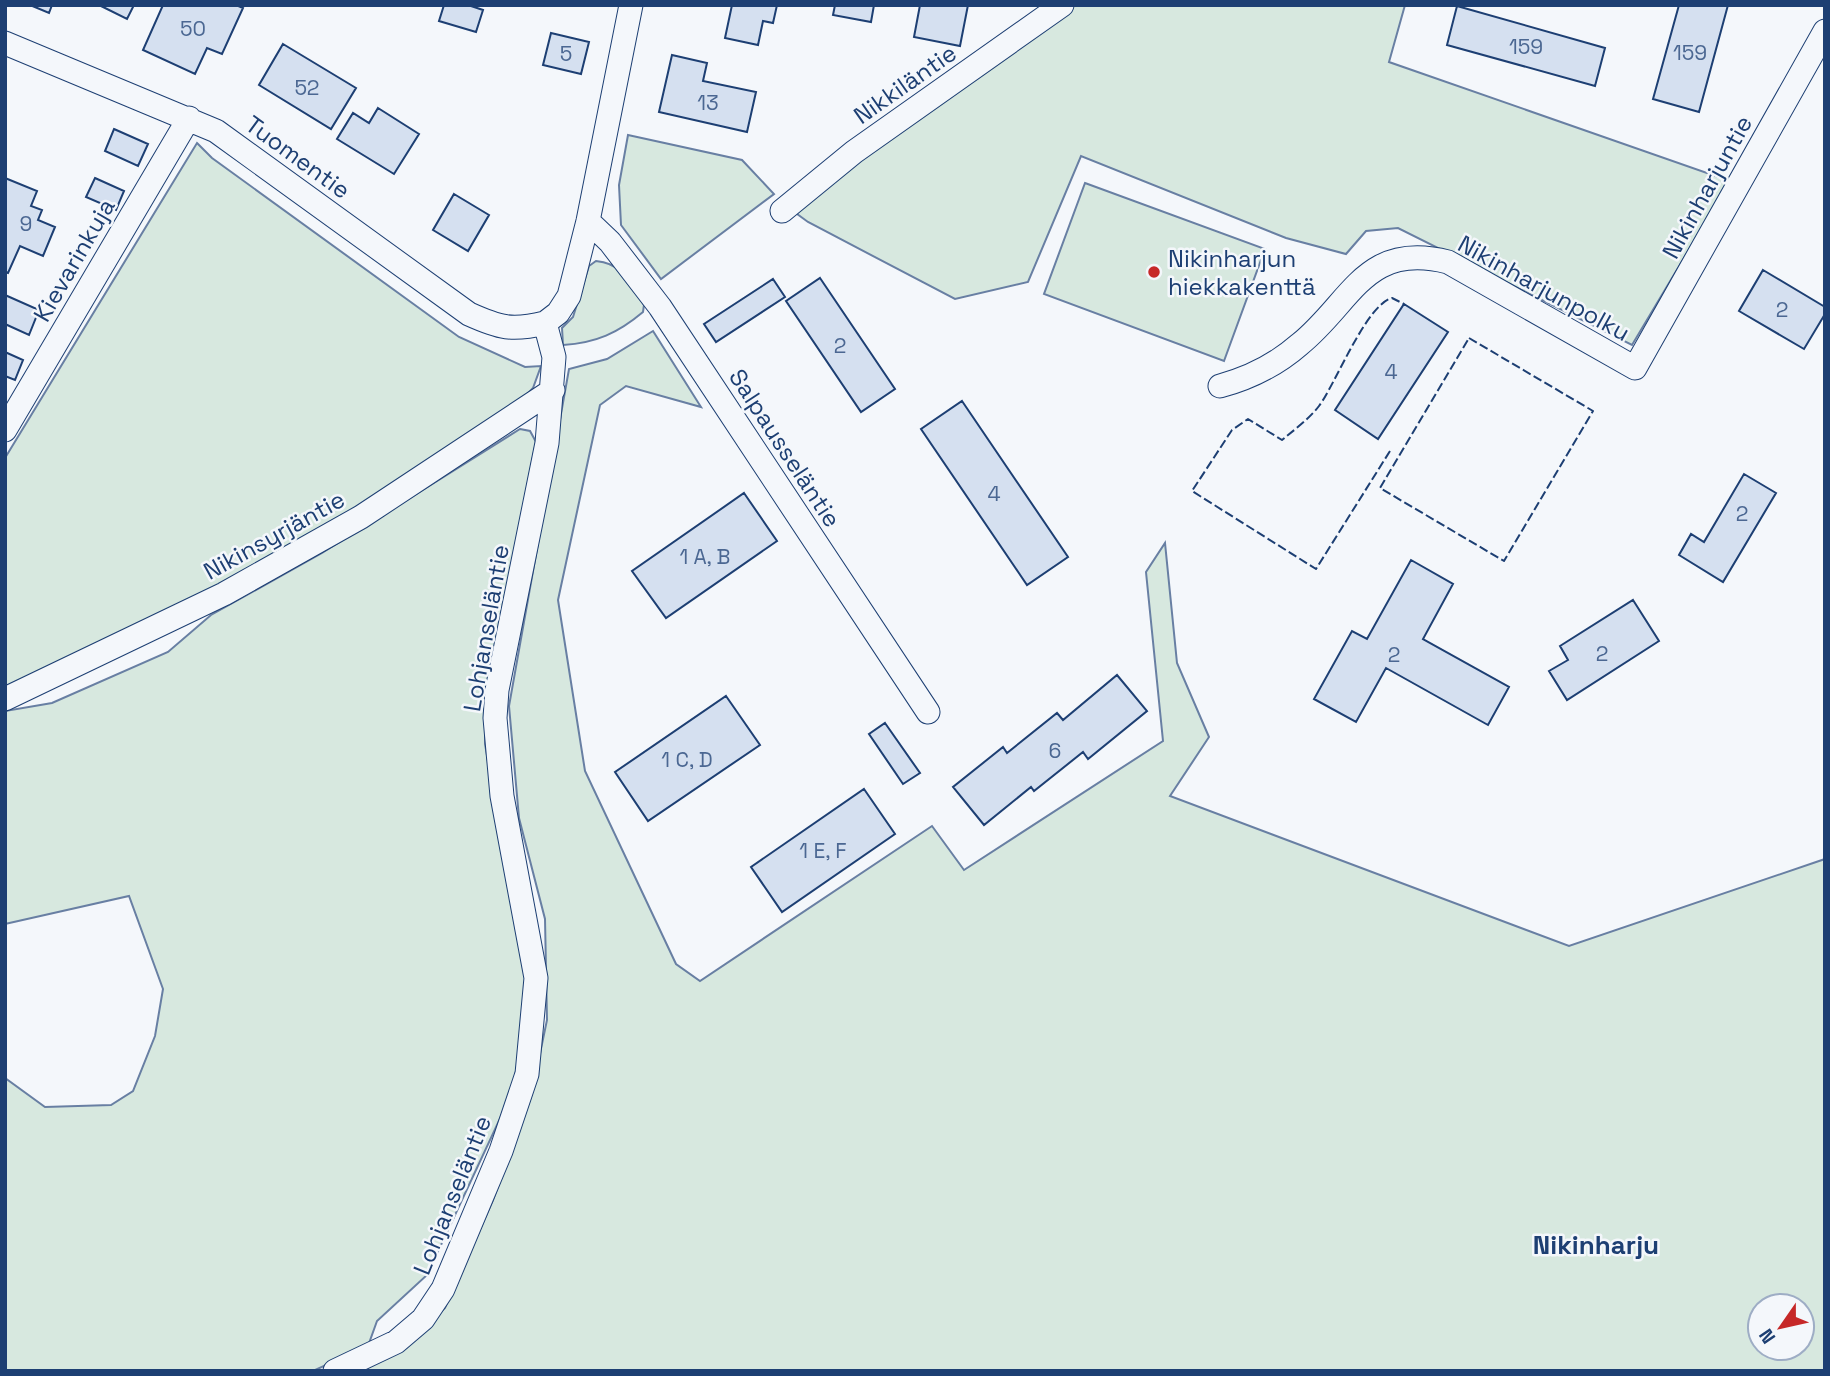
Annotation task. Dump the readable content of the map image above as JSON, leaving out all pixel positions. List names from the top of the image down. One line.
{"streets":{"street":["Nikkiläntie","Tuomentie","Nikinharjuntie","Kievarinkuja","Nikinharjunpolku","Salpausseläntie","Nikinsyrjäntie","Lohjanseläntie"]},"crossings":[["Tuomentie","Kievarinkuja"],["Tuomentie","Lohjanseläntie"],["Nikinharjuntie","Nikinharjunpolku"],["Nikinsyrjäntie","Lohjanseläntie"]],"districts":["Nikinharju"],"places":["Nikinharjun hiekkakenttä"],"house_numbers":["50","159","159","5","52","13","9","2","2","4","4","2","1 A, B","2","2","6","1 C, D","1 E, F"],"north":"bottom left"}
